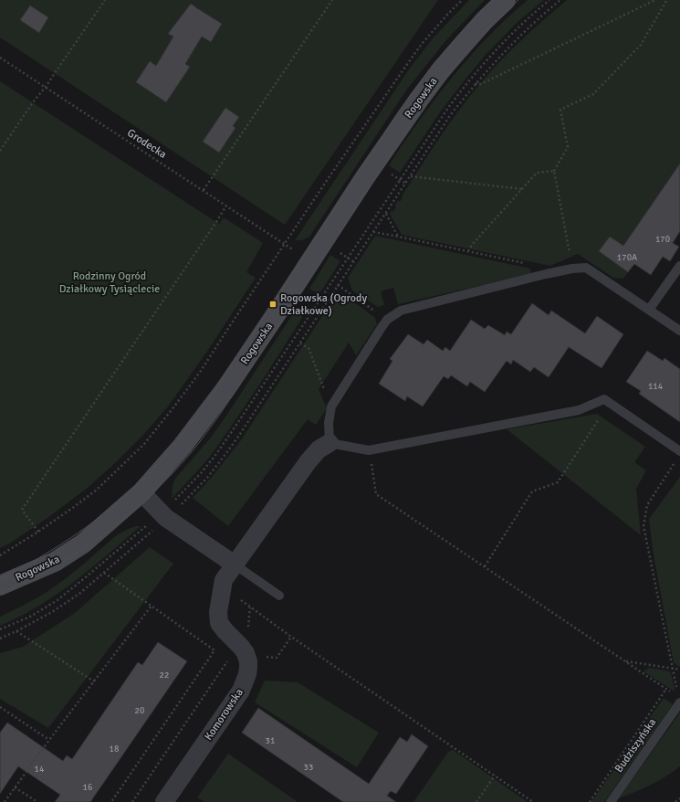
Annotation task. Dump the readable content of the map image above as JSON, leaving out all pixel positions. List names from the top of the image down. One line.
{"streets":{"street":["Rogowska","Komorowska"],"lane":["Budziszyńska"],"path":["Grodecka"]},"parks":["Rodzinny Ogród Działkowy Tysiąclecie"],"places":{"transit":["Rogowska (Ogrody Działkowe)"]},"house_numbers":["170","170A","114","22","20","31","18","33","14","16"]}
